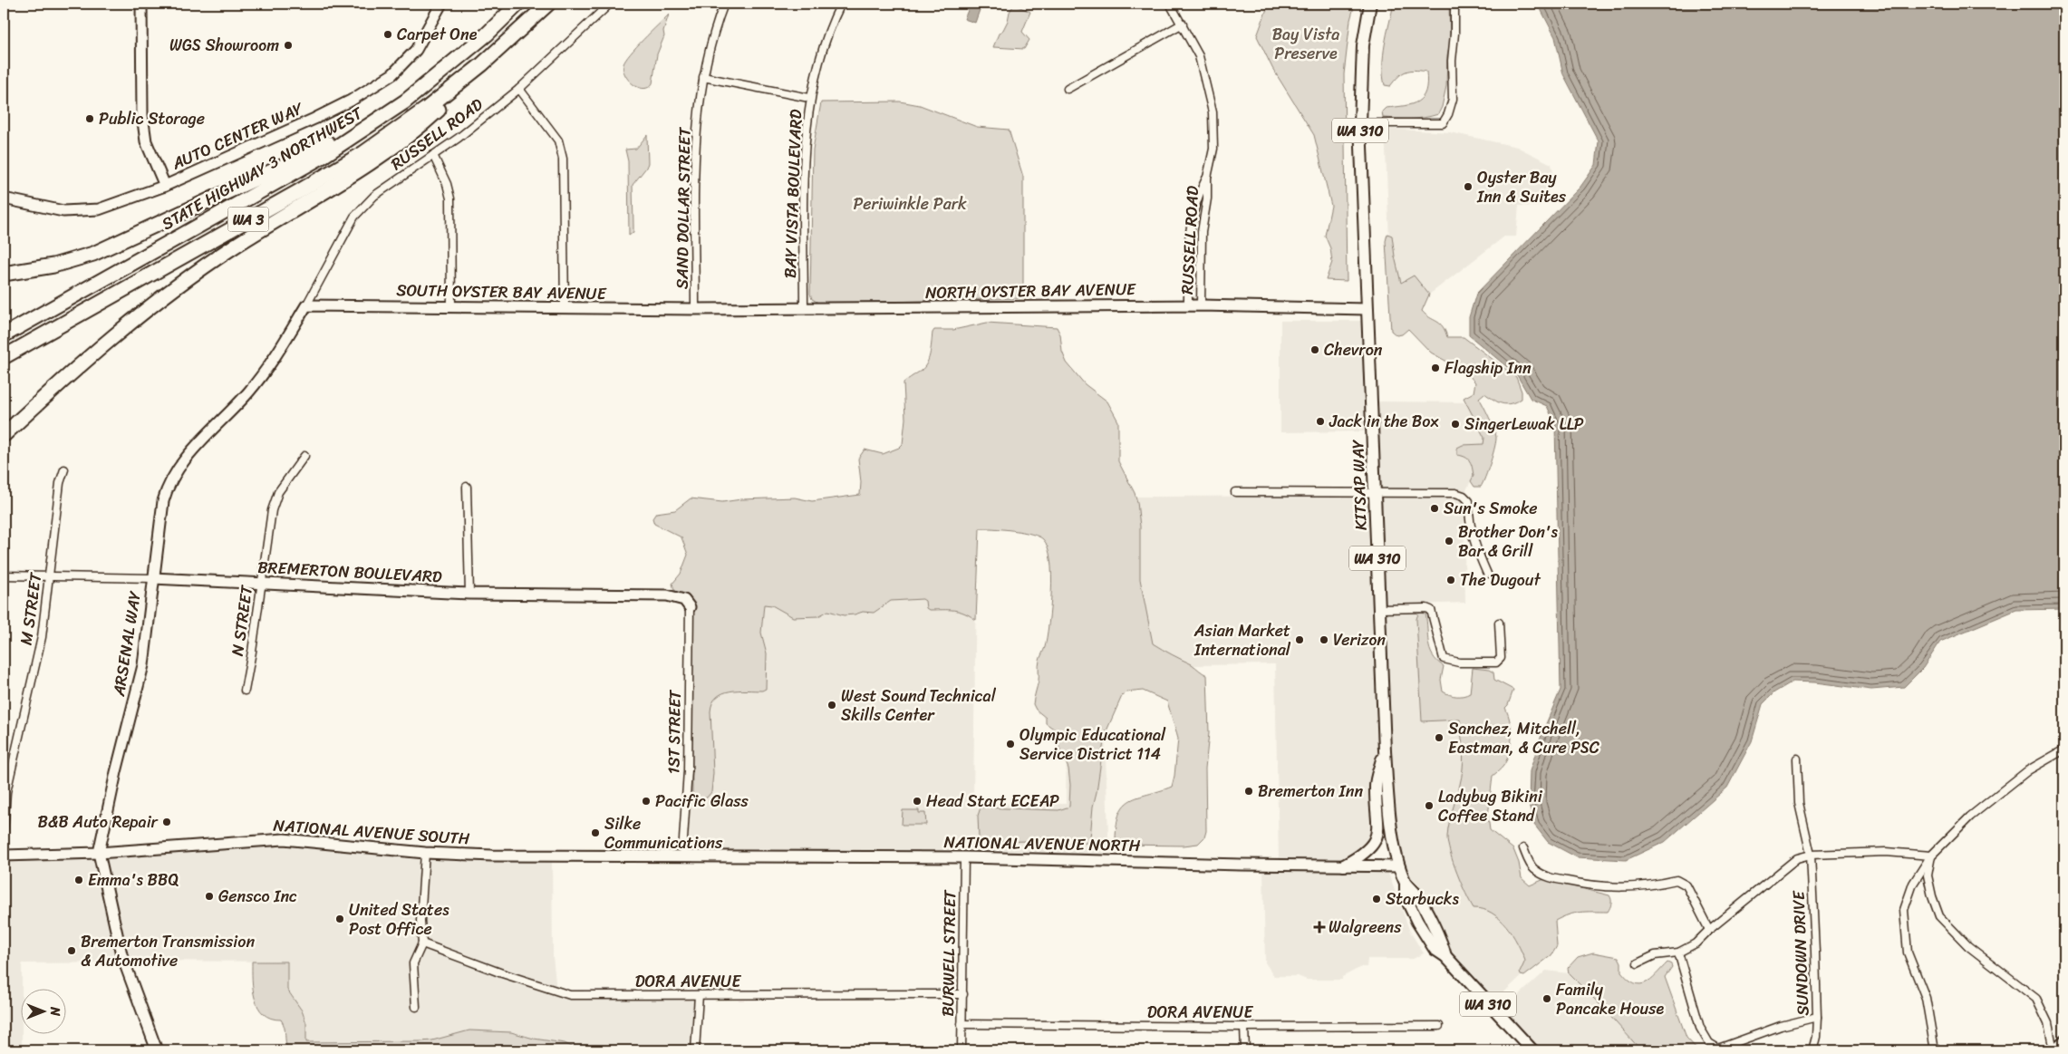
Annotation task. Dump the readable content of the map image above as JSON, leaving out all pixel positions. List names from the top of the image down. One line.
{"streets":{"highway":["STATE HIGHWAY 3 NORTHWEST","WA 3"],"main road":["WA 310","KITSAP WAY"],"street":["RUSSELL ROAD","AUTO CENTER WAY","BAY VISTA BOULEVARD","SAND DOLLAR STREET","NORTH OYSTER BAY AVENUE","SOUTH OYSTER BAY AVENUE","BREMERTON BOULEVARD","M STREET","N STREET","ARSENAL WAY","1ST STREET","NATIONAL AVENUE SOUTH","NATIONAL AVENUE NORTH","BURWELL STREET","SUNDOWN DRIVE","DORA AVENUE"]},"crossings":[["RUSSELL ROAD","NORTH OYSTER BAY AVENUE"],["RUSSELL ROAD","SOUTH OYSTER BAY AVENUE"],["RUSSELL ROAD","ARSENAL WAY"],["BAY VISTA BOULEVARD","NORTH OYSTER BAY AVENUE"],["SAND DOLLAR STREET","NORTH OYSTER BAY AVENUE"],["SAND DOLLAR STREET","SOUTH OYSTER BAY AVENUE"],["NORTH OYSTER BAY AVENUE","SOUTH OYSTER BAY AVENUE"],["NORTH OYSTER BAY AVENUE","KITSAP WAY"],["SOUTH OYSTER BAY AVENUE","ARSENAL WAY"],["KITSAP WAY","NATIONAL AVENUE NORTH"],["BREMERTON BOULEVARD","M STREET"],["BREMERTON BOULEVARD","N STREET"],["BREMERTON BOULEVARD","ARSENAL WAY"],["BREMERTON BOULEVARD","1ST STREET"],["ARSENAL WAY","NATIONAL AVENUE SOUTH"],["1ST STREET","NATIONAL AVENUE SOUTH"],["1ST STREET","NATIONAL AVENUE NORTH"],["NATIONAL AVENUE SOUTH","NATIONAL AVENUE NORTH"],["NATIONAL AVENUE NORTH","BURWELL STREET"],["BURWELL STREET","DORA AVENUE"]],"parks":["Bay Vista Preserve","Periwinkle Park"],"places":{"other":["Carpet One","WGS Showroom","Public Storage","Oyster Bay Inn & Suites","Chevron","Flagship Inn","Jack in the Box","SingerLewak LLP","Sun's Smoke","Brother Don's Bar & Grill","The Dugout","Asian Market International","Verizon","West Sound Technical Skills Center","Sanchez, Mitchell, Eastman, & Cure PSC","Olympic Educational Service District 114","Bremerton Inn","Pacific Glass","Head Start ECEAP","Ladybug Bikini Coffee Stand","B&B Auto Repair","Silke Communications","Emma's BBQ","Gensco Inc","Starbucks","United States Post Office","Bremerton Transmission & Automotive","Family Pancake House"],"health":["Walgreens"]},"north":"right"}
